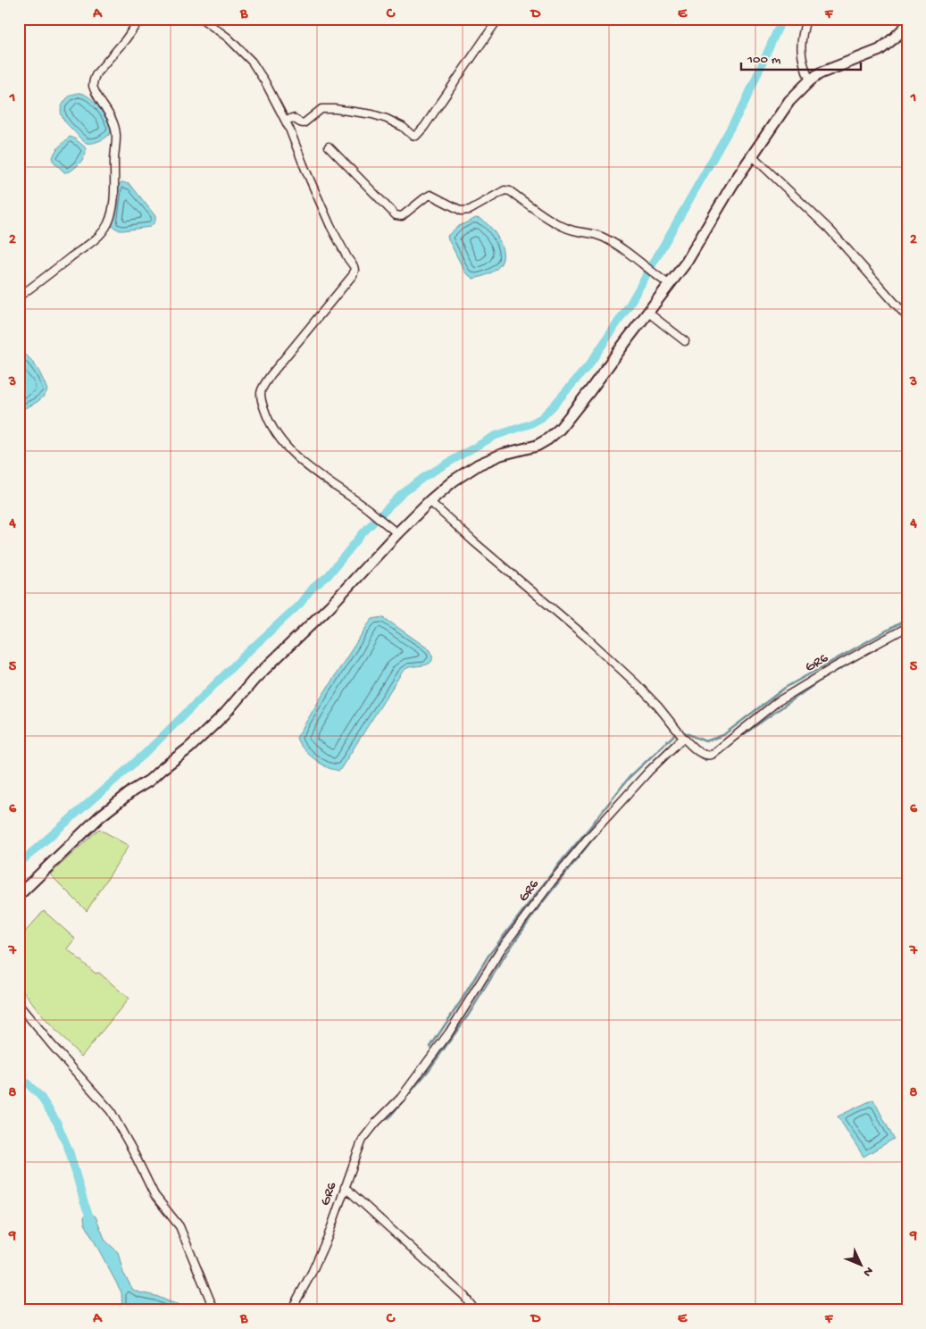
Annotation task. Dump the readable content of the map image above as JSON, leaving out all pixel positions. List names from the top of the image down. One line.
{"streets":{"street":["GR6"]},"scale_bar":"100 m","north":"bottom right","grid":{"columns":["A","B","C","D","E","F"],"rows":["1","2","3","4","5","6","7","8","9"]}}
